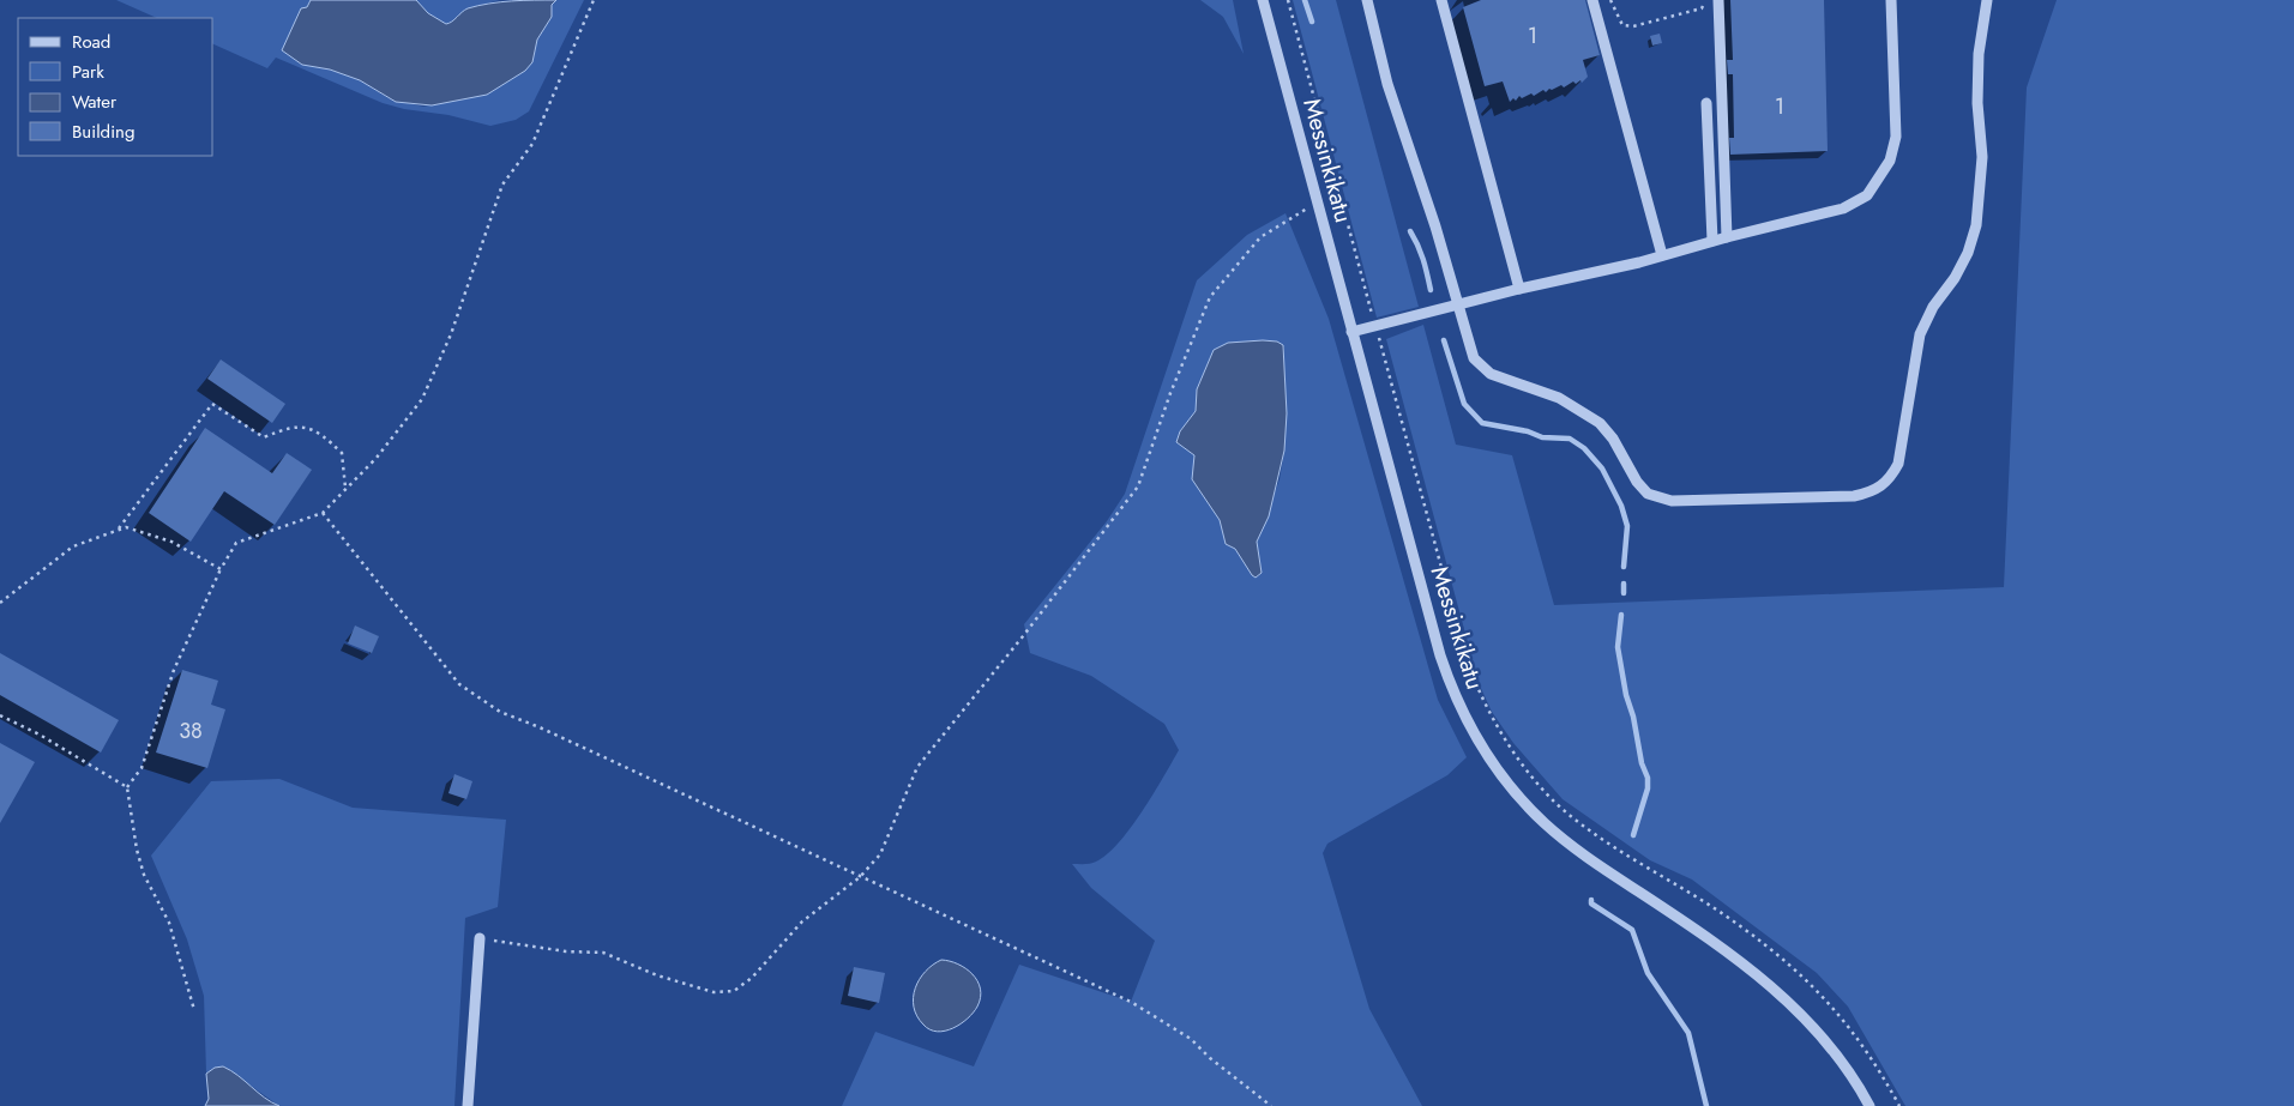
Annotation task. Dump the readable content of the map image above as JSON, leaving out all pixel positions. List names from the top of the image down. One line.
{"streets":{"street":["Messinkikatu"]},"house_numbers":["1","1","38"],"legend":["Road","Park","Water","Building"]}
